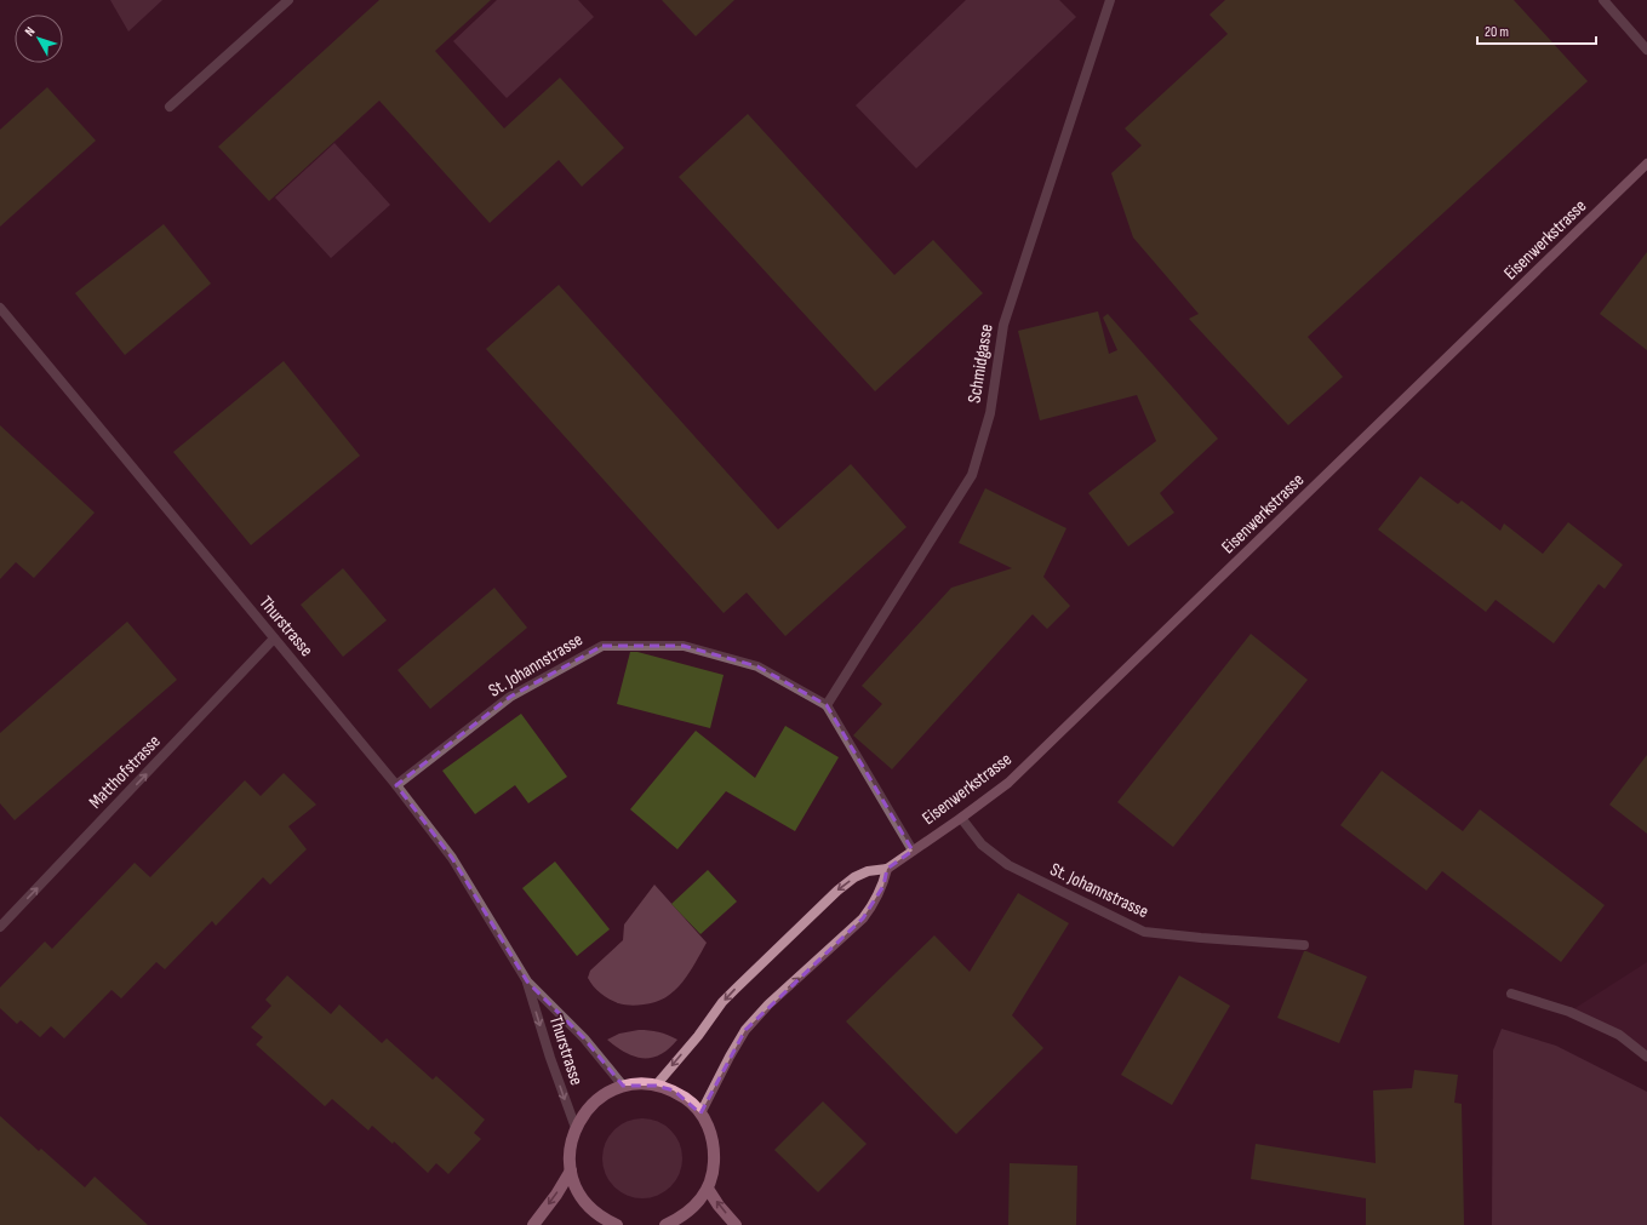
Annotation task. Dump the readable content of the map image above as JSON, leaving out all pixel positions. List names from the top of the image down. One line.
{"streets":{"main road":["Eisenwerkstrasse"],"street":["Schmidgasse","Thurstrasse","St. Johannstrasse","Matthofstrasse"]},"crossings":[["Eisenwerkstrasse","St. Johannstrasse"],["Schmidgasse","St. Johannstrasse"],["Thurstrasse","St. Johannstrasse"],["Thurstrasse","Matthofstrasse"]],"one_way":["Matthofstrasse"],"scale_bar":"20 m","north":"top left"}
